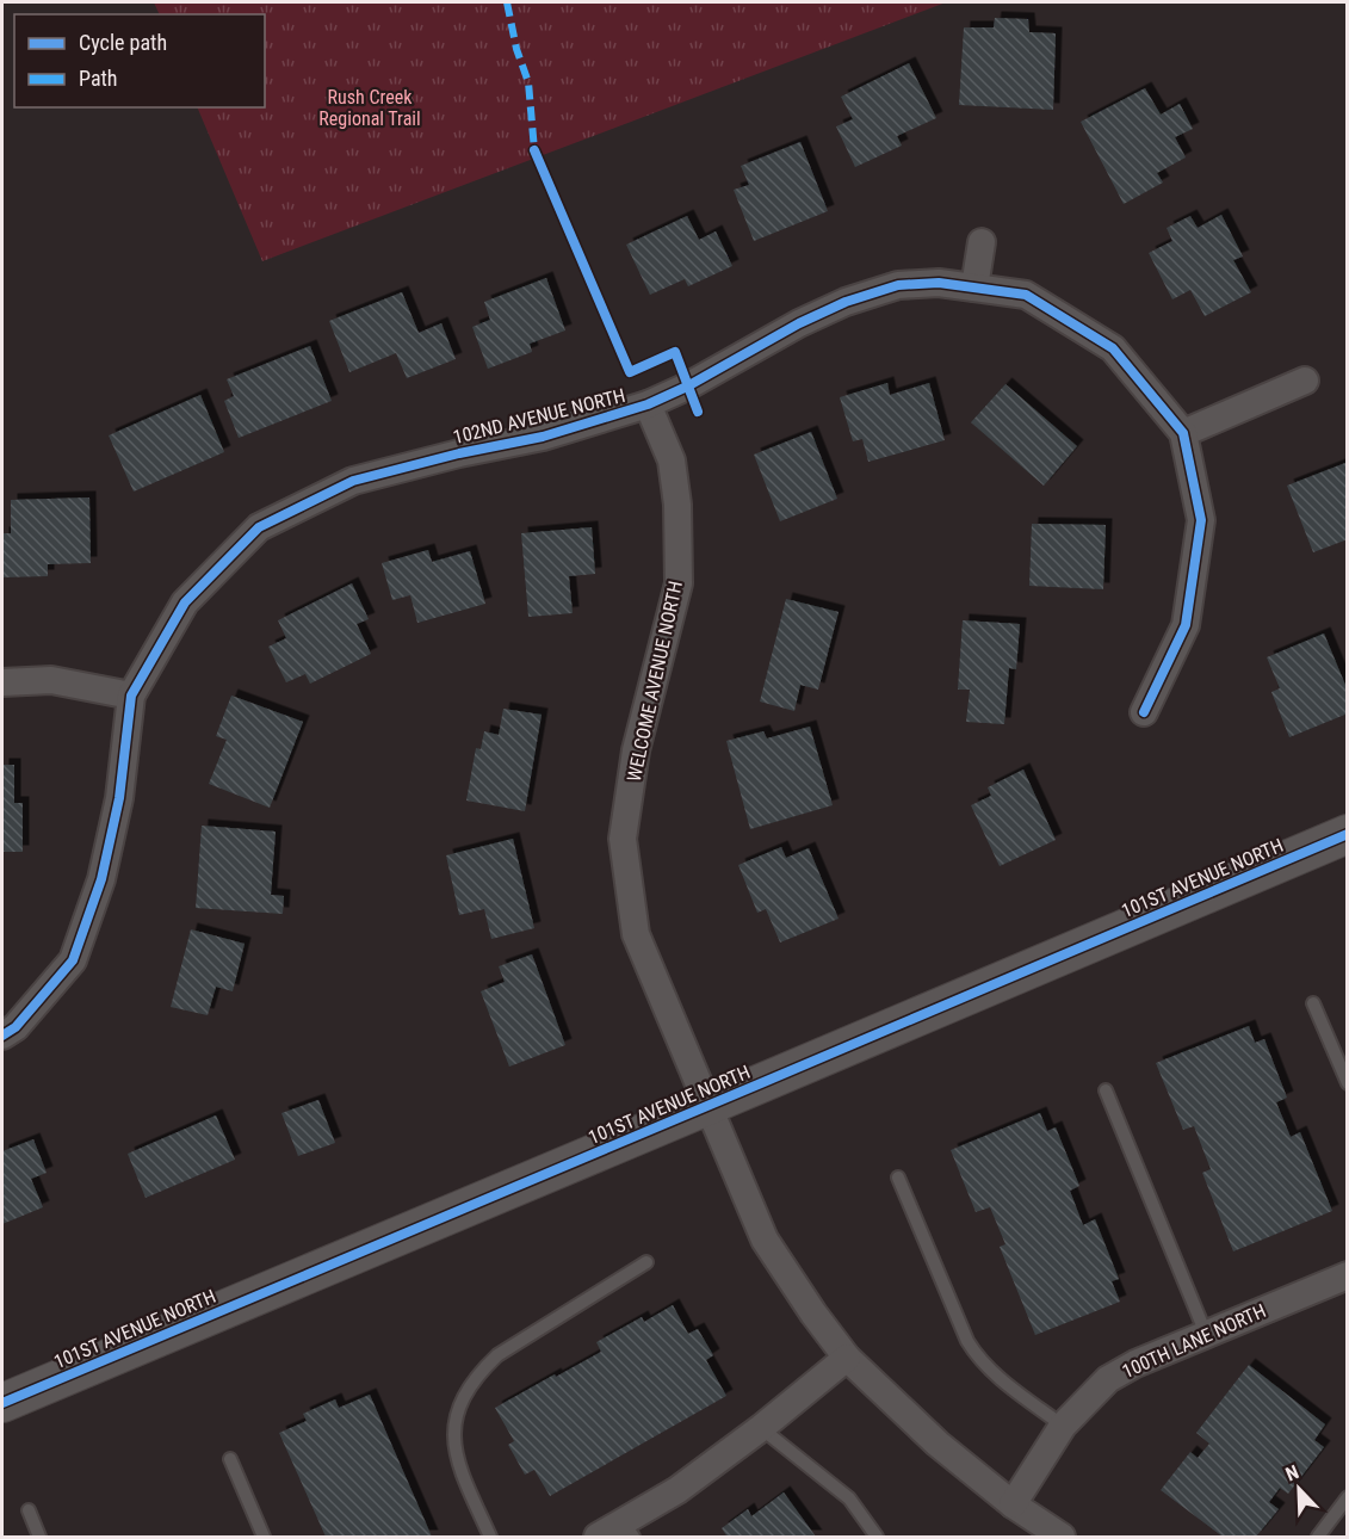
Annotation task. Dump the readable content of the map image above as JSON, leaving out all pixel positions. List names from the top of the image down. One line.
{"streets":{"street":["102ND AVENUE NORTH","WELCOME AVENUE NORTH","101ST AVENUE NORTH","100TH LANE NORTH"]},"crossings":[["102ND AVENUE NORTH","WELCOME AVENUE NORTH"],["WELCOME AVENUE NORTH","101ST AVENUE NORTH"],["WELCOME AVENUE NORTH","100TH LANE NORTH"]],"parks":["Rush Creek Regional Trail"],"legend":["Cycle path","Path"],"north":"top left"}
